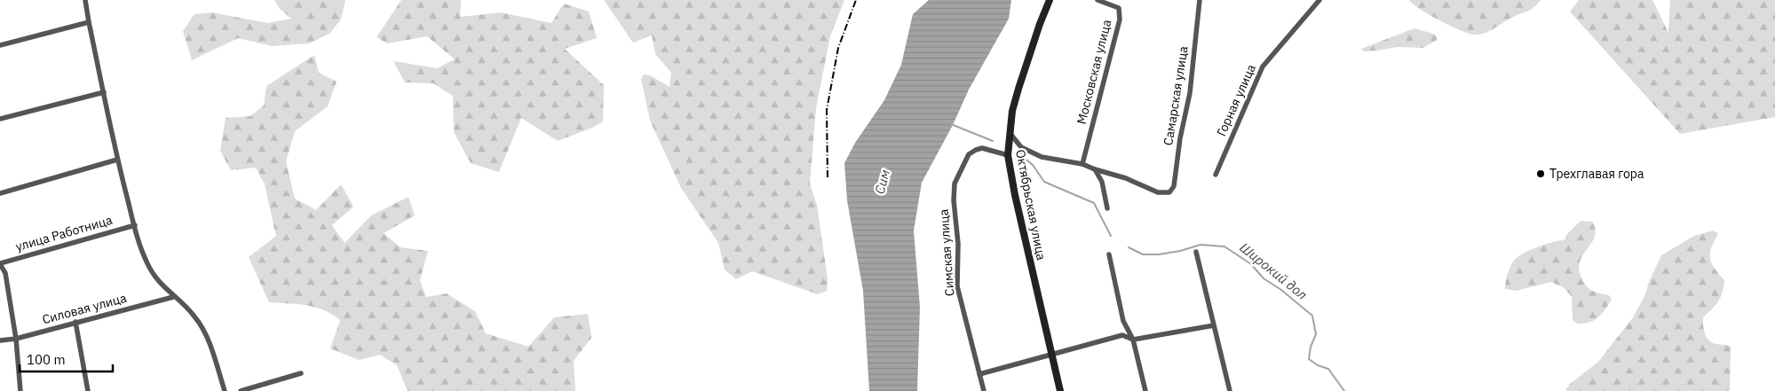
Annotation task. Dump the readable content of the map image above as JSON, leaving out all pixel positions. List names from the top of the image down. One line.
{"streets":{"main road":["Октябрьская улица"],"street":["Московская улица","Самарская улица","Горная улица","улица Работница","Симская улица","Силовая улица"]},"crossings":[["Октябрьская улица","Симская улица"]],"water":["Сим","Широкий дол"],"places":["Трехглавая гора"],"scale_bar":"100 m"}
